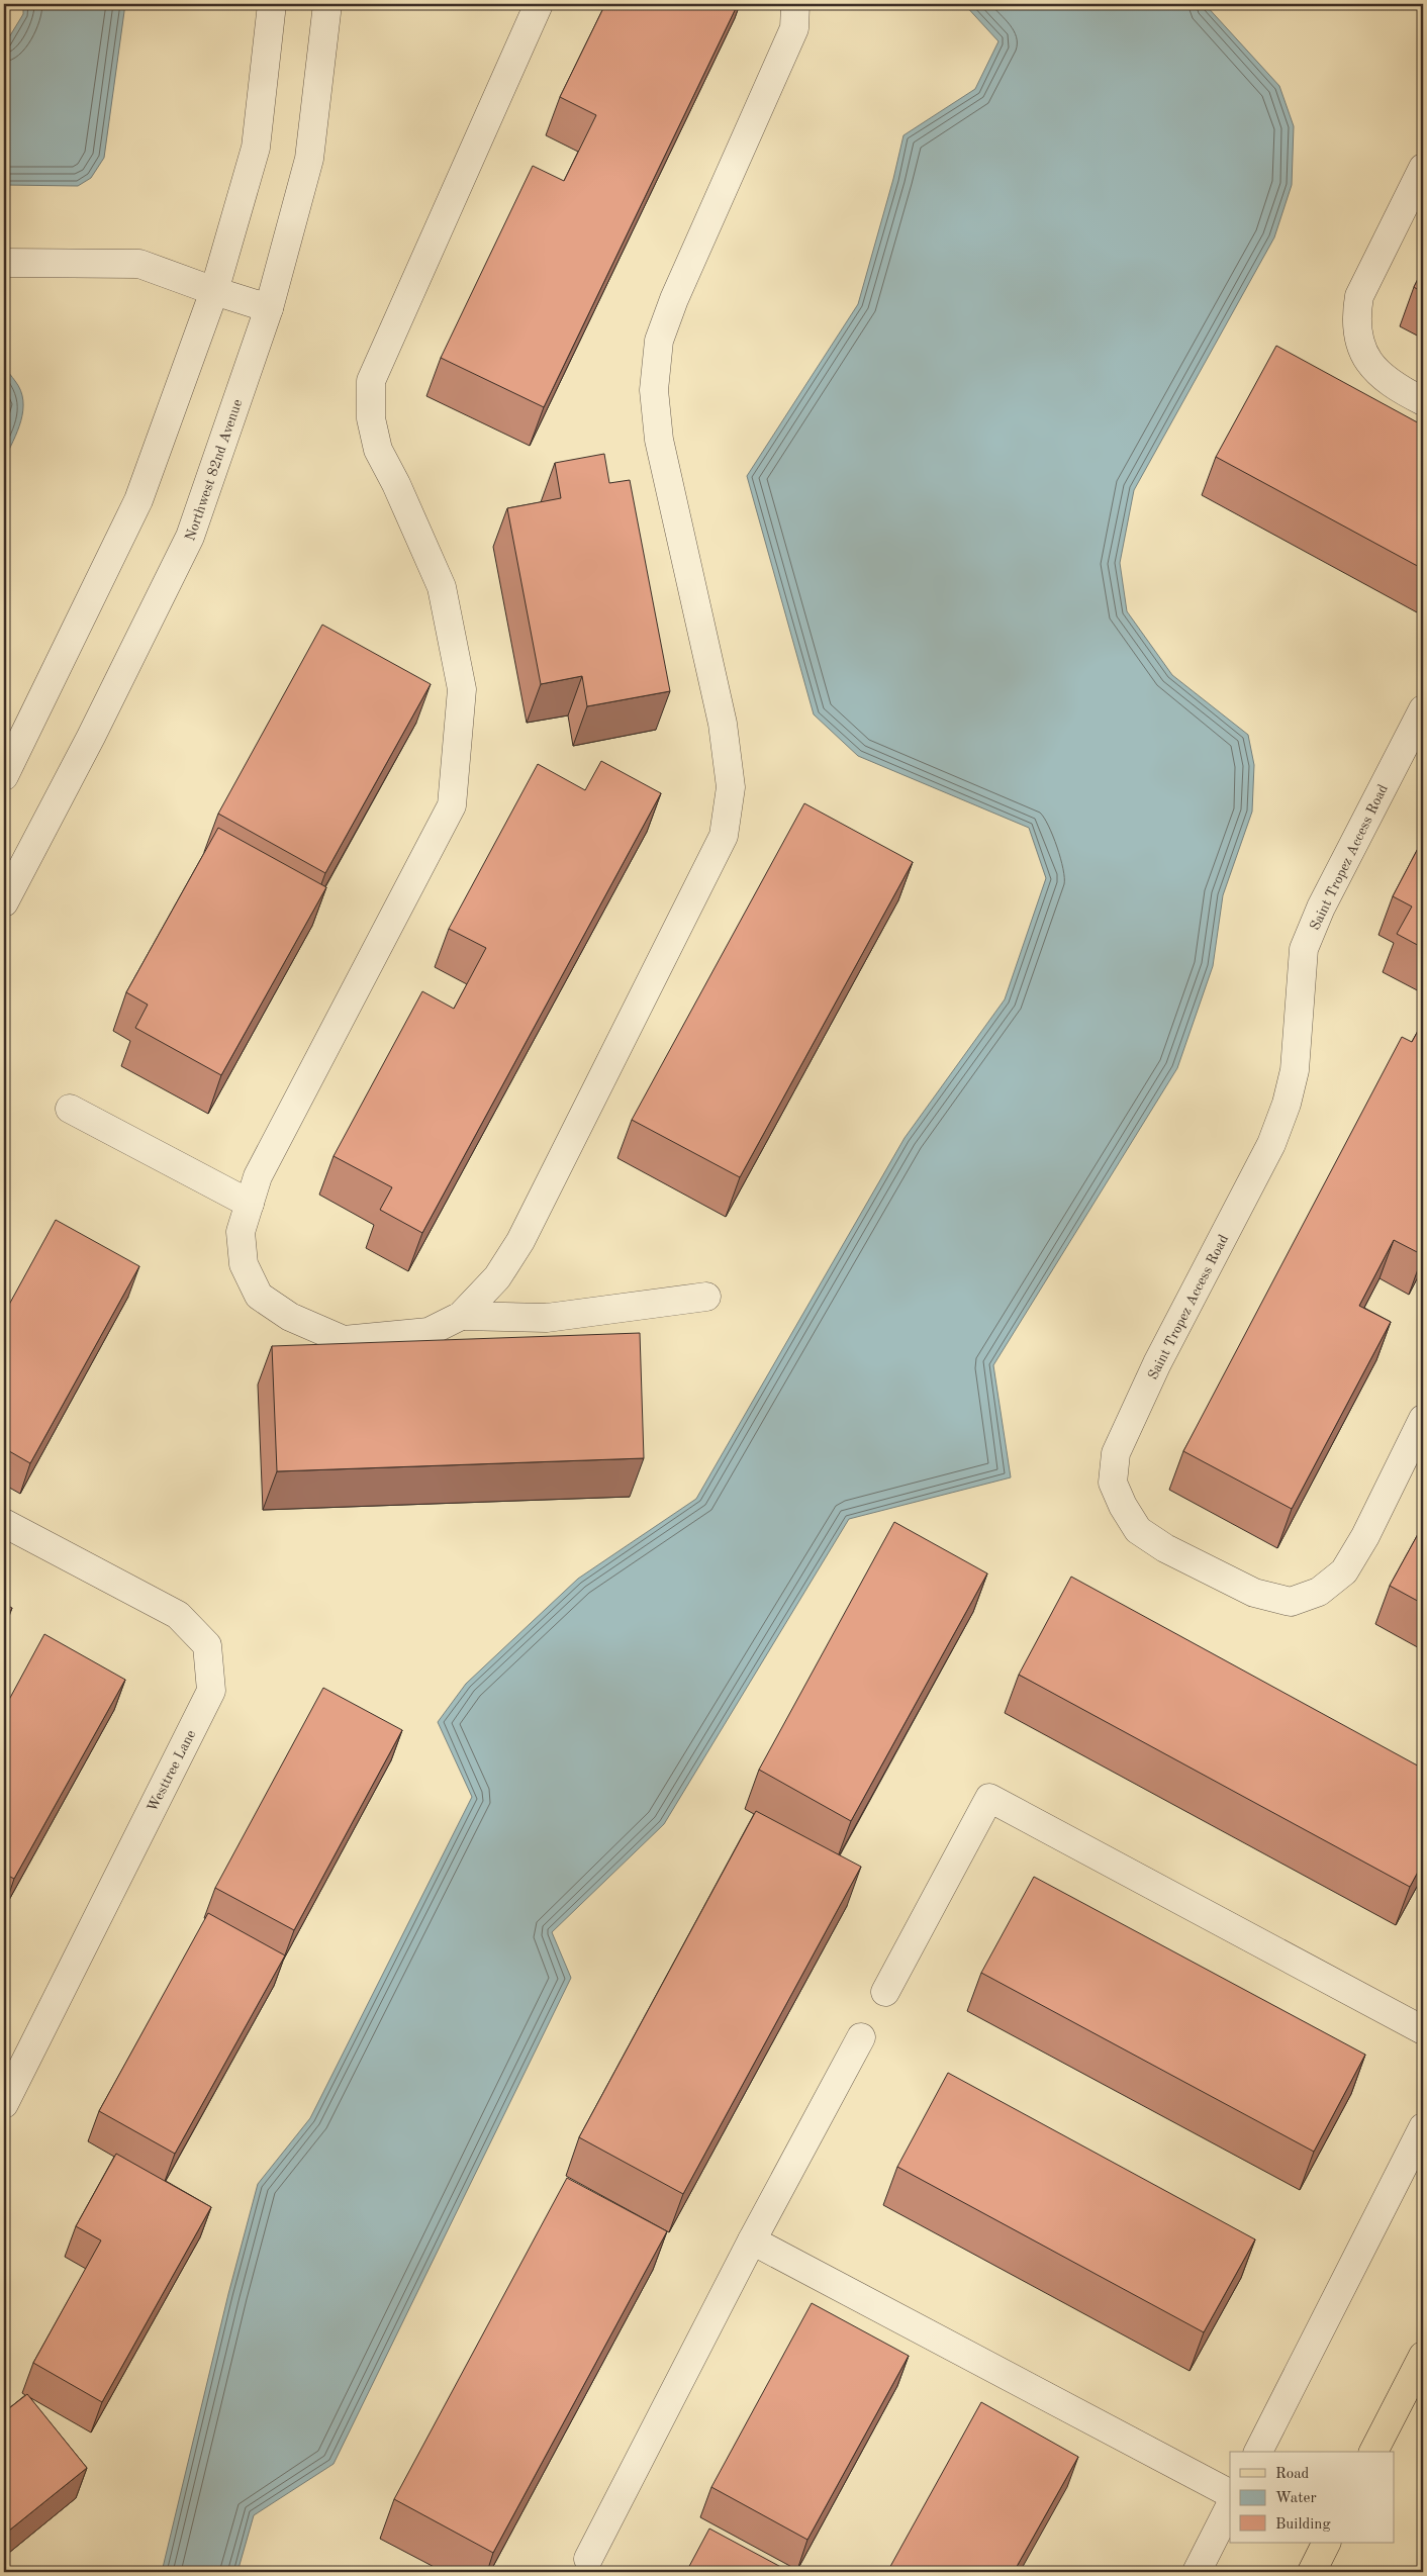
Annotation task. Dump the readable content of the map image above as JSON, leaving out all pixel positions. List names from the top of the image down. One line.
{"streets":{"street":["Northwest 82nd Avenue","Saint Tropez Access Road","Westtree Lane"]},"legend":["Road","Water","Building"]}
